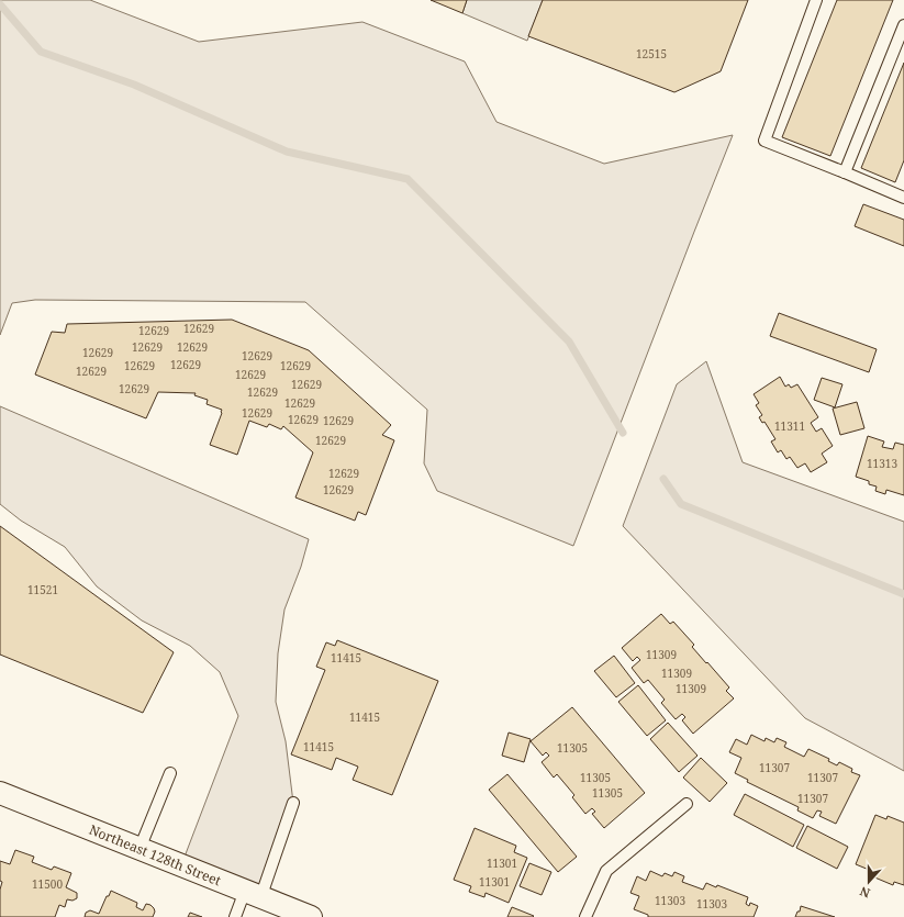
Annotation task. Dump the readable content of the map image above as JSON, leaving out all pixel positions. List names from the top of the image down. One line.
{"streets":{"street":["Northeast 128th Street"]},"house_numbers":["12515","12629","12629","12629","12629","12629","12629","12629","12629","12629","12629","12629","12629","12629","12629","12629","12629","12629","12629","11311","12629","11313","12629","12629","11521","11309","11415","11309","11309","11415","11415","11305","11307","11305","11307","11305","11307","11301","11301","11500","11303","11303"],"north":"bottom"}
